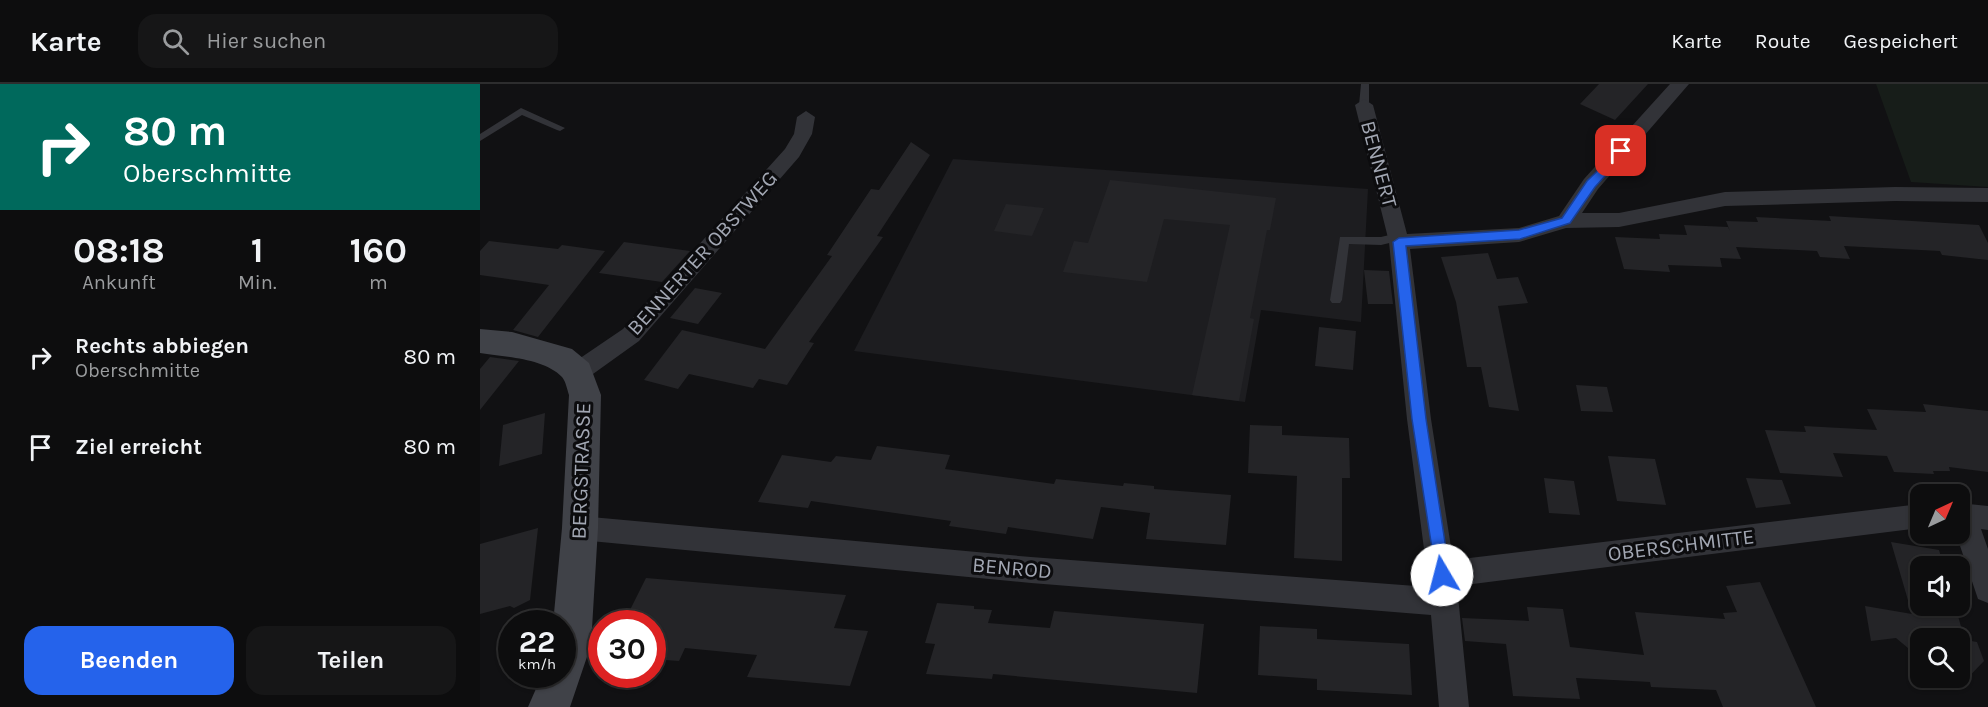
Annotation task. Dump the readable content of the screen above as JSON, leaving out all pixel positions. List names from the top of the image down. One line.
{"streets":{"street":["BENNERT","BENNERTER OBSTWEG","BERGSTRASSE","OBERSCHMITTE","BENROD"]},"crossings":[["BENNERTER OBSTWEG","BERGSTRASSE"],["BERGSTRASSE","BENROD"],["OBERSCHMITTE","BENROD"]],"north":"top right","page":{"header":"Karte","search":"Hier suchen","nav":["Karte","Route","Gespeichert"],"turn":["80 m","Oberschmitte"],"eta":["08:18","Ankunft","1","Min.","160","m"],"list":[{"name":"Rechts abbiegen","note":"Oberschmitte","value":"80 m"},{"name":"Ziel erreicht","value":"80 m"}],"speed":"22 km/h","limit":"30","buttons":["Beenden","Teilen"]}}
